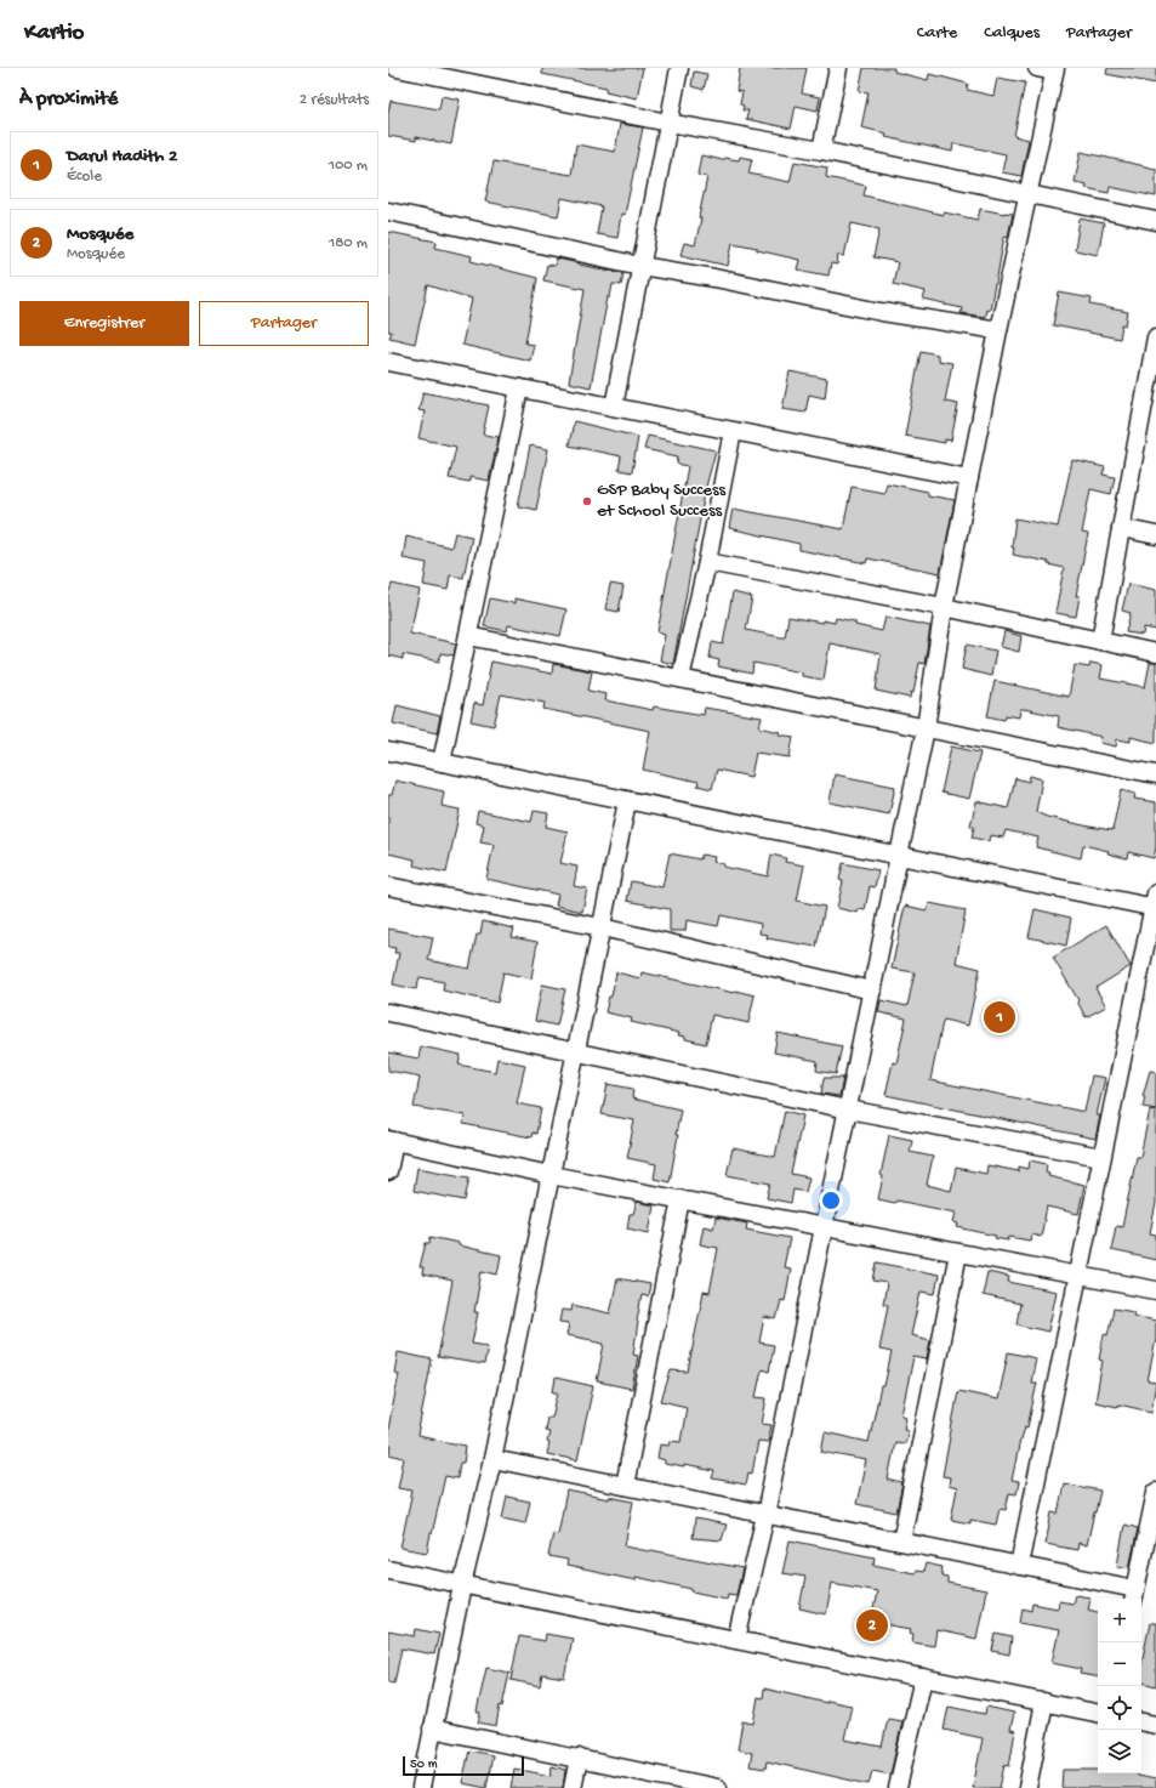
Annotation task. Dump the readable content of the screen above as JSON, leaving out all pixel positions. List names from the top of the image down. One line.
{"places":["GSP Baby Success et School Success"],"scale_bar":"50 m","page":{"header":"Kartio","nav":["Carte","Calques","Partager"],"heading":["À proximité","2 résultats"],"list":[{"mark":"1","name":"Darul Hadith 2","note":"École","value":"100 m"},{"mark":"2","name":"Mosquée","note":"Mosquée","value":"180 m"}],"buttons":["Enregistrer","Partager"],"pins":["1","2"],"map_buttons":["+","−"],"scale":"50 m"}}
